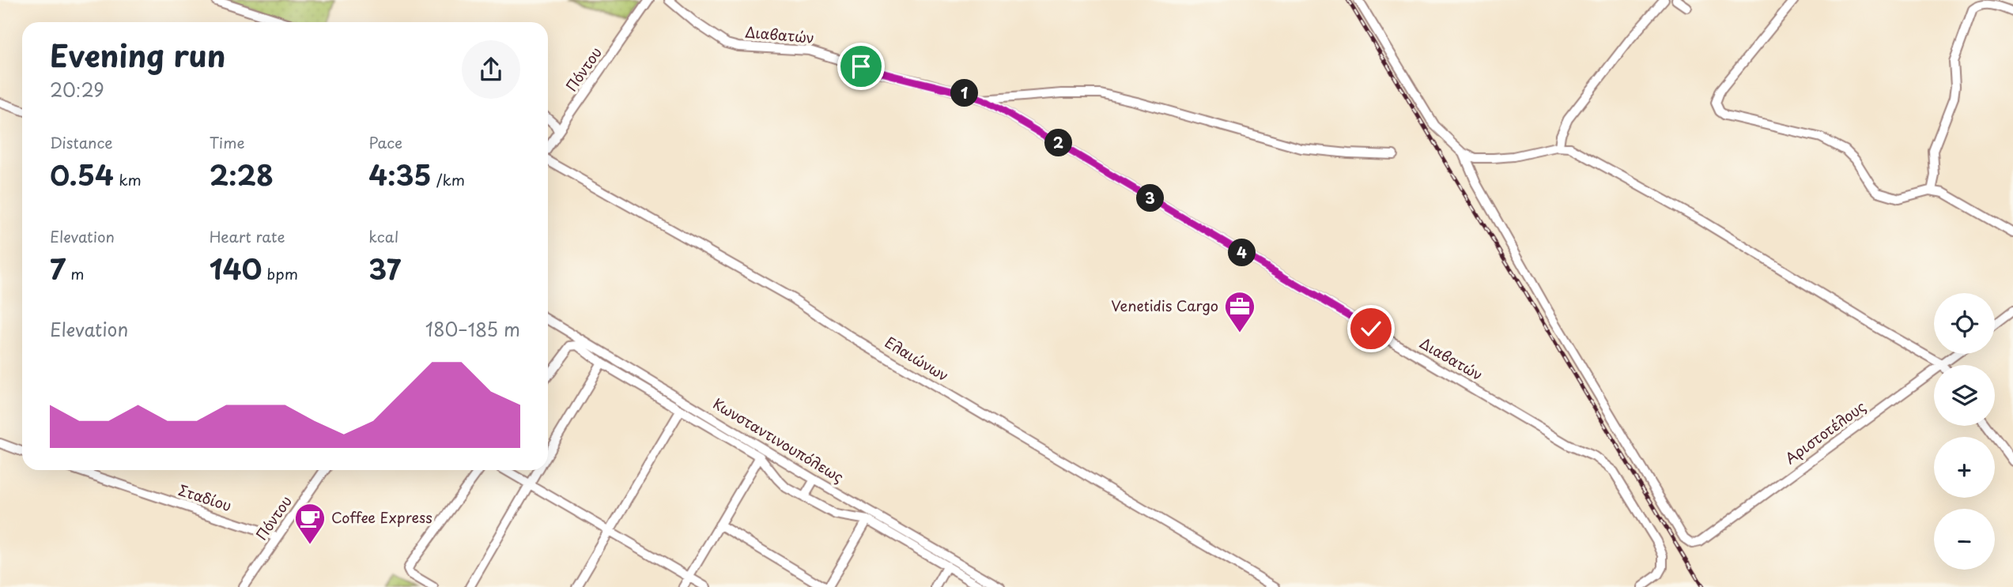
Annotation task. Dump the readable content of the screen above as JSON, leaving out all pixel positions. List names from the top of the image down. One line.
{"streets":{"street":["Διαβατών","Πόντου","Ελαιώνων","Αριστοτέλους","Κωνσταντινουπόλεως","Σταδίου"]},"crossings":[["Πόντου","Σταδίου"]],"places":{"office":["Venetidis Cargo"],"cafe":["Coffee Express"]},"page":{"heading":["Evening run","20:29"],"pins":["1","2","3","4"],"stats":[["Distance","0.54 km"],["Time","2:28"],["Pace","4:35 /km"],["Elevation","7 m"],["Heart rate","140 bpm"],["kcal","37"]],"map_buttons":["+","−"],"chart":["Elevation","180–185 m"]}}
